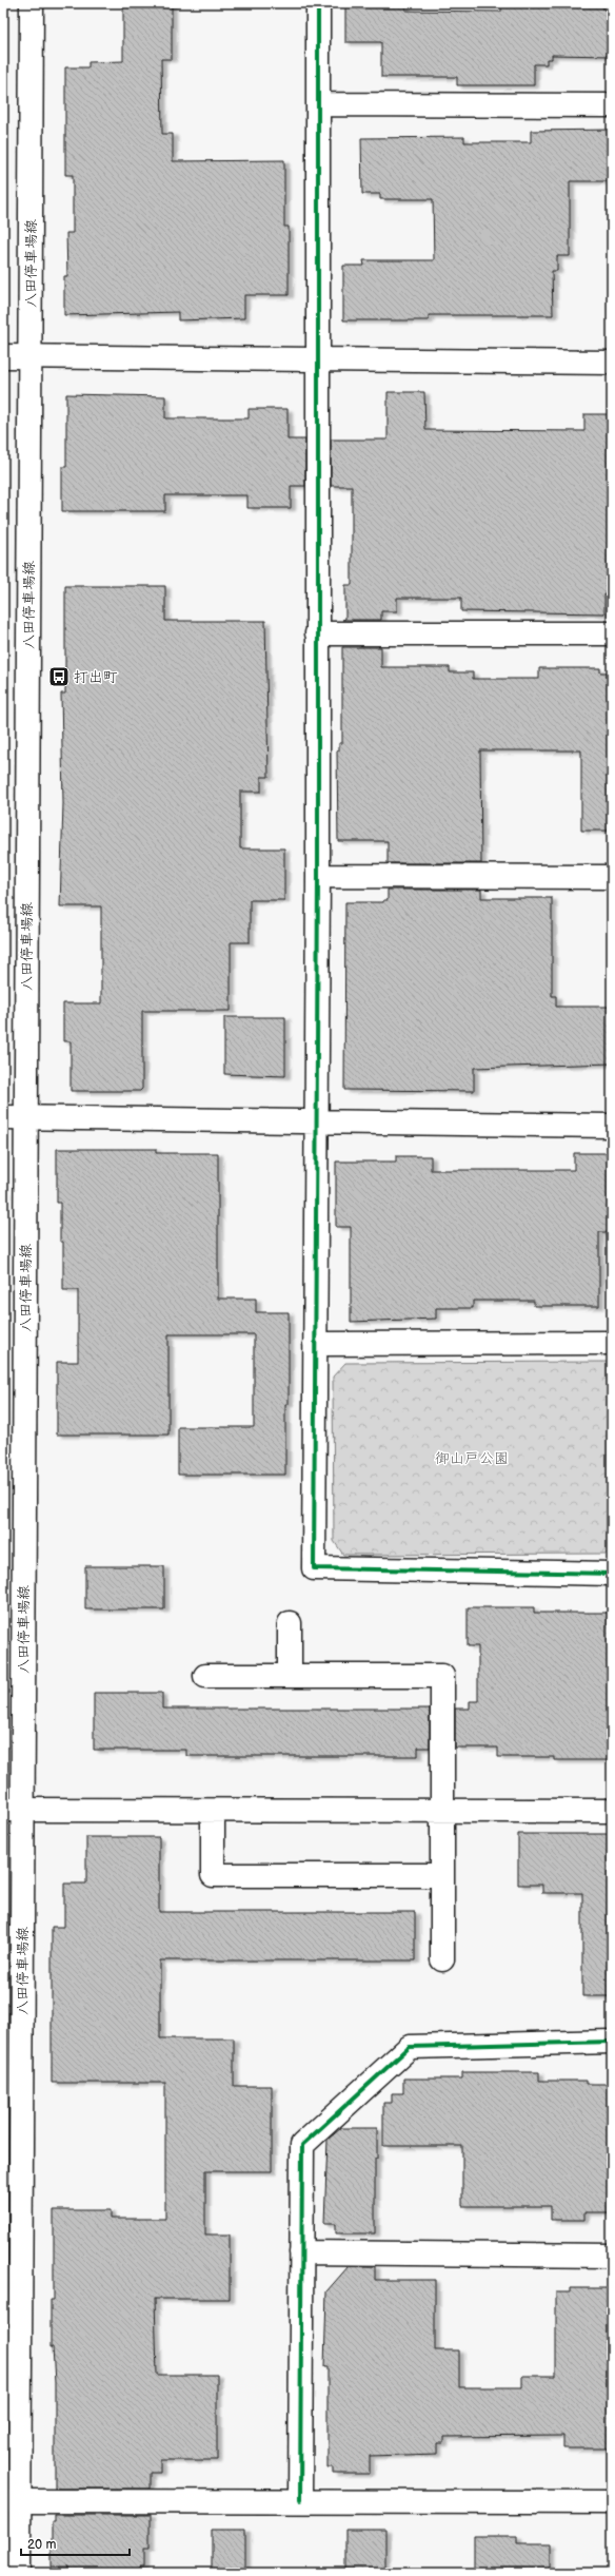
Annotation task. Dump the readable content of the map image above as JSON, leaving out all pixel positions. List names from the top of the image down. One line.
{"streets":{"street":["八田停車場線"]},"parks":["御山戸公園"],"places":{"bus stop":["打出町"]},"scale_bar":"20 m"}
